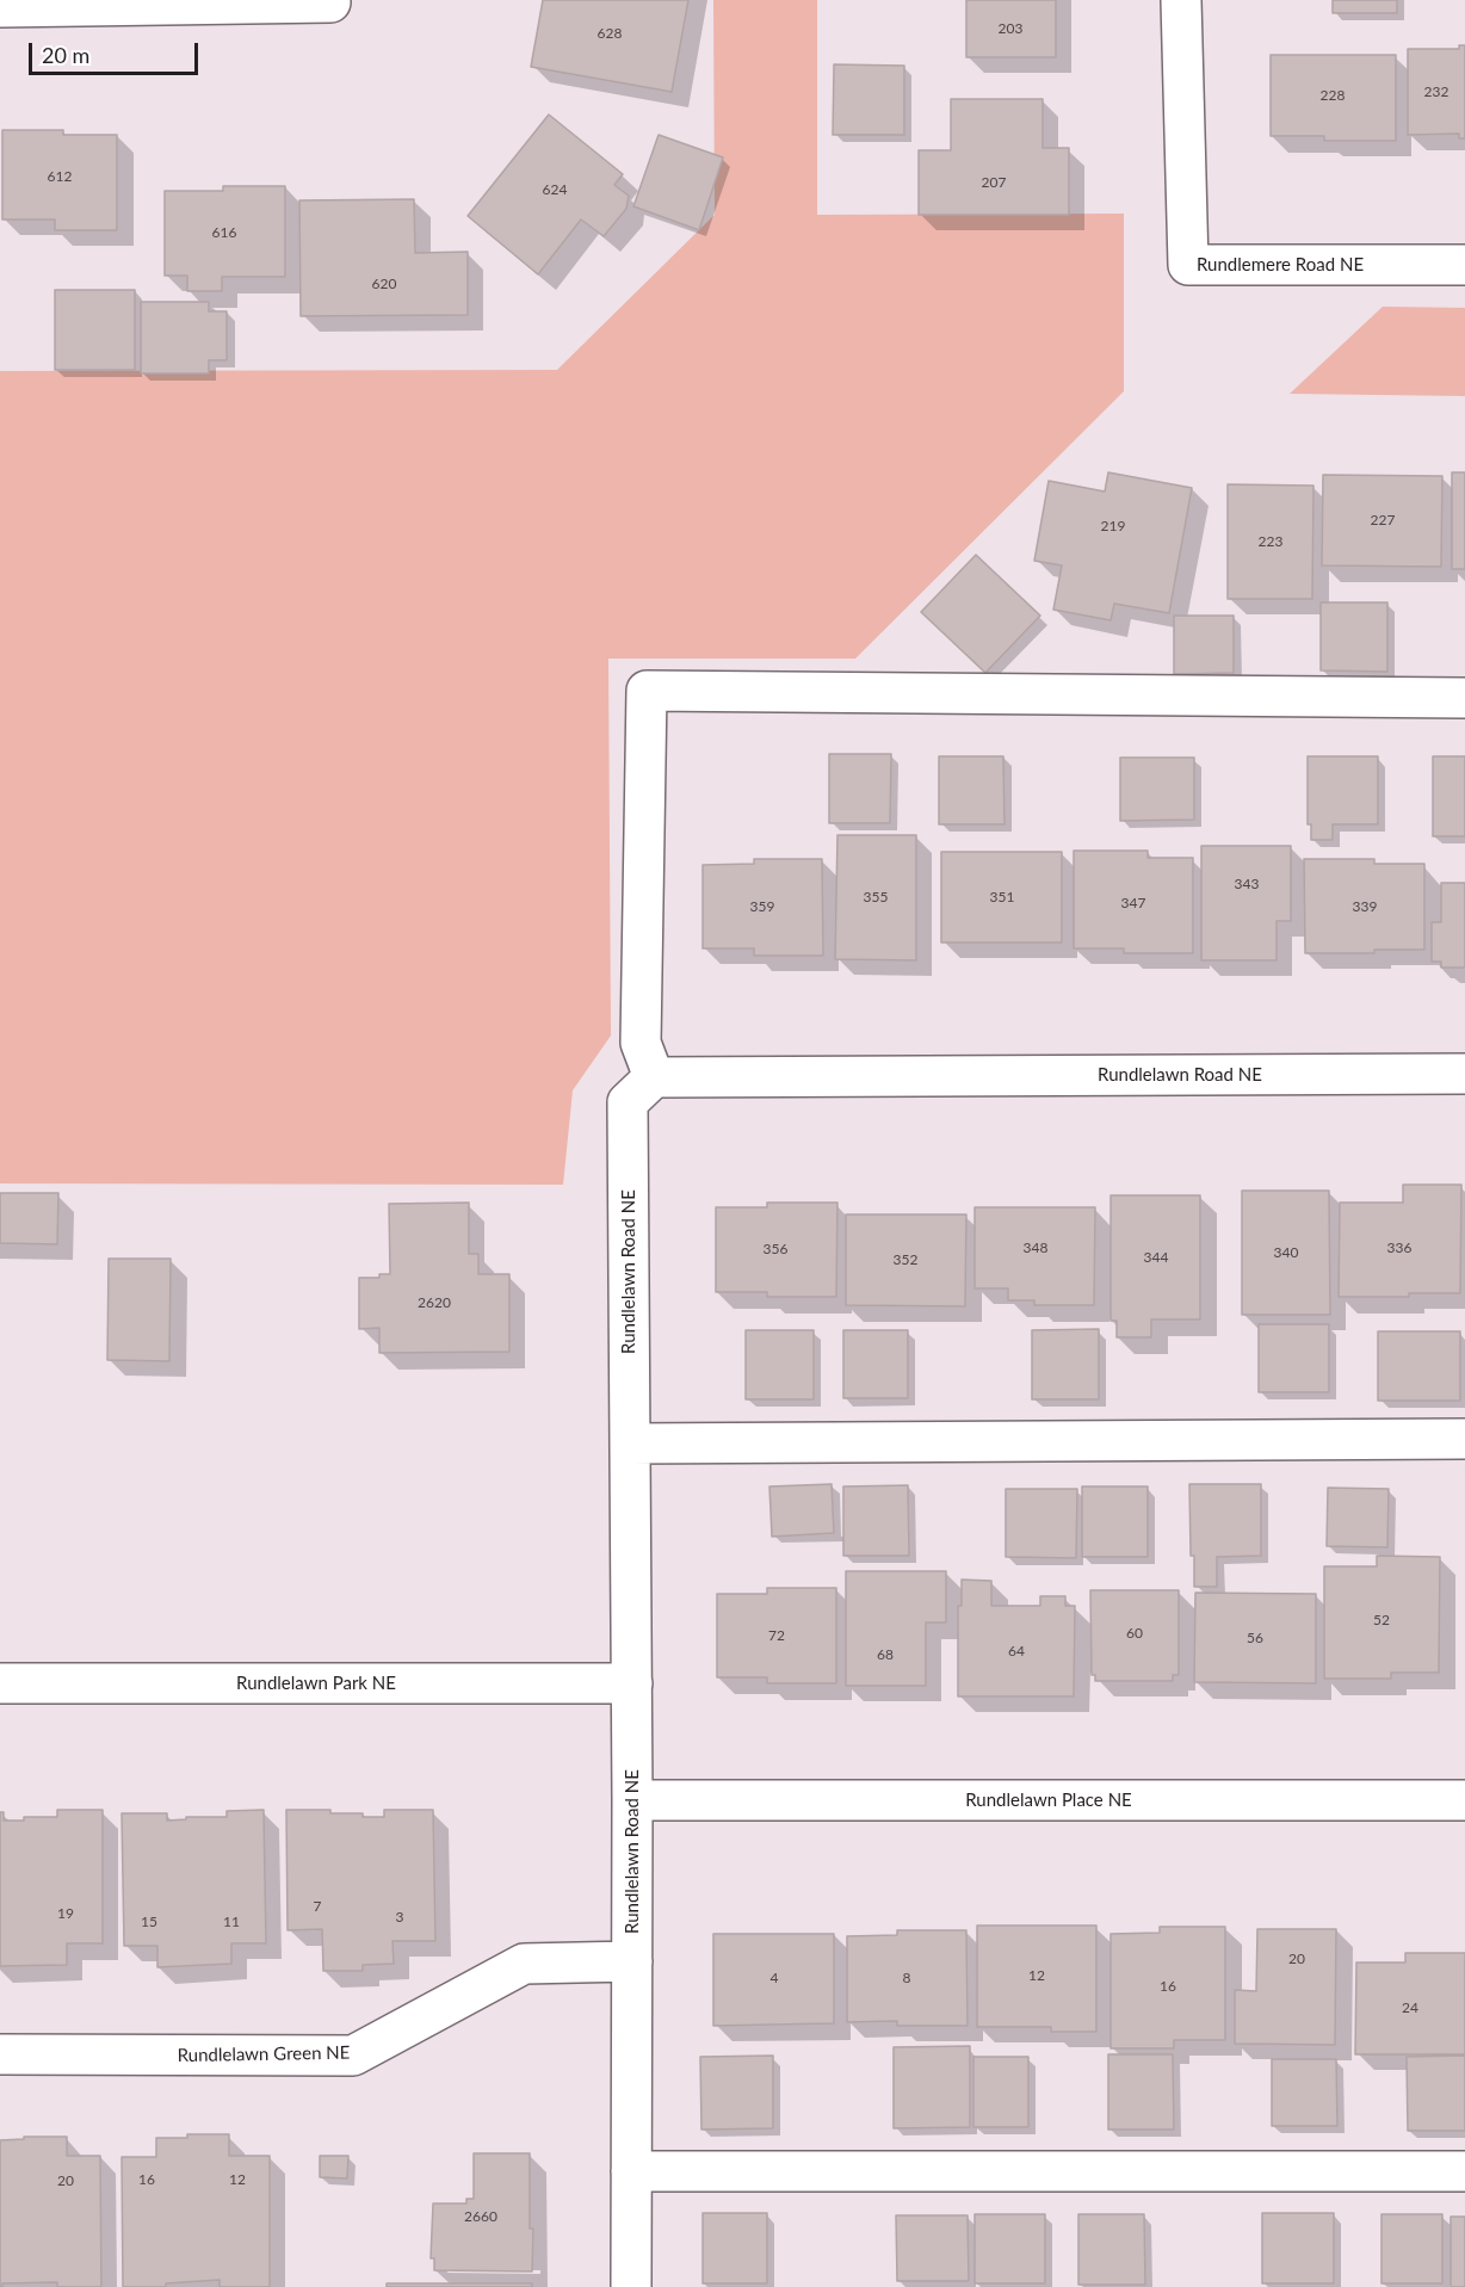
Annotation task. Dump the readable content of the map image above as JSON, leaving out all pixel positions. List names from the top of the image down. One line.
{"streets":{"street":["Rundlemere Road NE","Rundlelawn Road NE","Rundlelawn Park NE","Rundlelawn Place NE","Rundlelawn Green NE"]},"crossings":[["Rundlelawn Road NE","Rundlelawn Park NE"],["Rundlelawn Road NE","Rundlelawn Place NE"],["Rundlelawn Road NE","Rundlelawn Green NE"]],"house_numbers":["203","628","232","228","612","207","624","616","620","227","219","223","343","355","351","347","359","339","348","336","356","340","344","352","2620","52","60","72","56","64","68","7","19","3","15","11","20","12","4","8","16","24","16","12","20","2660"],"scale_bar":"20 m"}
